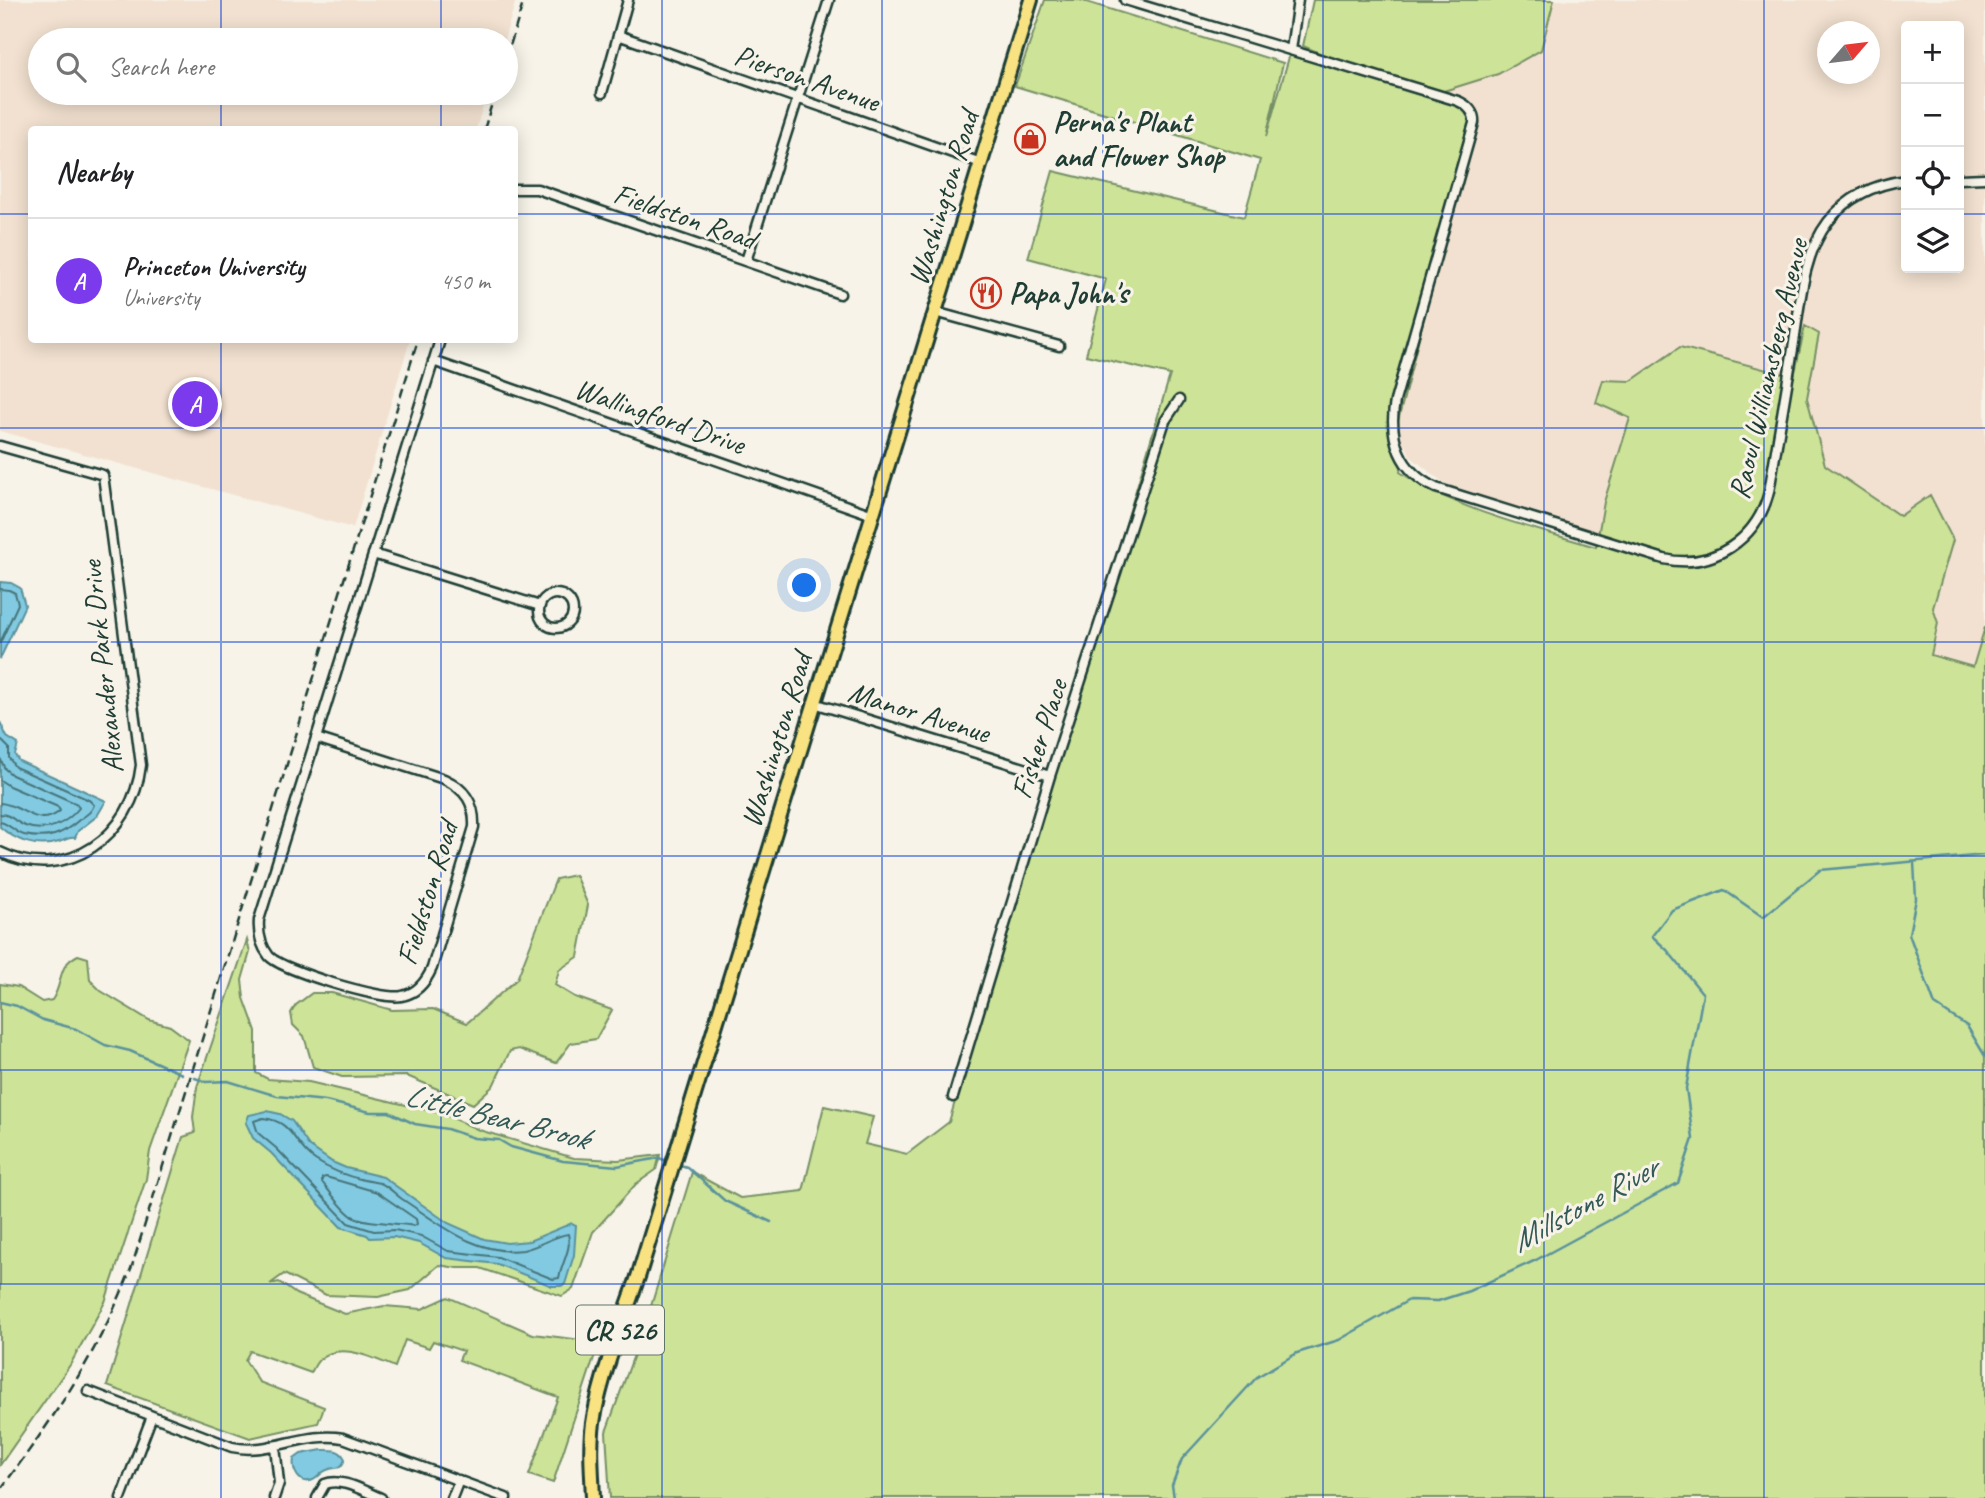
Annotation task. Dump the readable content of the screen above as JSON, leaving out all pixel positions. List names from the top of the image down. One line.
{"streets":{"main road":["Washington Road","CR 526"],"street":["Pierson Avenue","Fieldston Road","Raoul Williamsberg Avenue","Wallingford Drive","Alexander Park Drive","Manor Avenue","Fisher Place"]},"crossings":[["Pierson Avenue","Washington Road"],["Washington Road","Wallingford Drive"],["Washington Road","Manor Avenue"],["Fieldston Road","Wallingford Drive"],["Manor Avenue","Fisher Place"]],"water":["Little Bear Brook","Millstone River"],"places":{"shop":["Perna's Plant and Flower Shop"],"restaurant":["Papa John's"]},"north":"top right","page":{"map_buttons":["+","−"],"search":"Search here","heading":"Nearby","list":[{"mark":"A","name":"Princeton University","note":"University","value":"450 m"}],"pins":"A"}}
